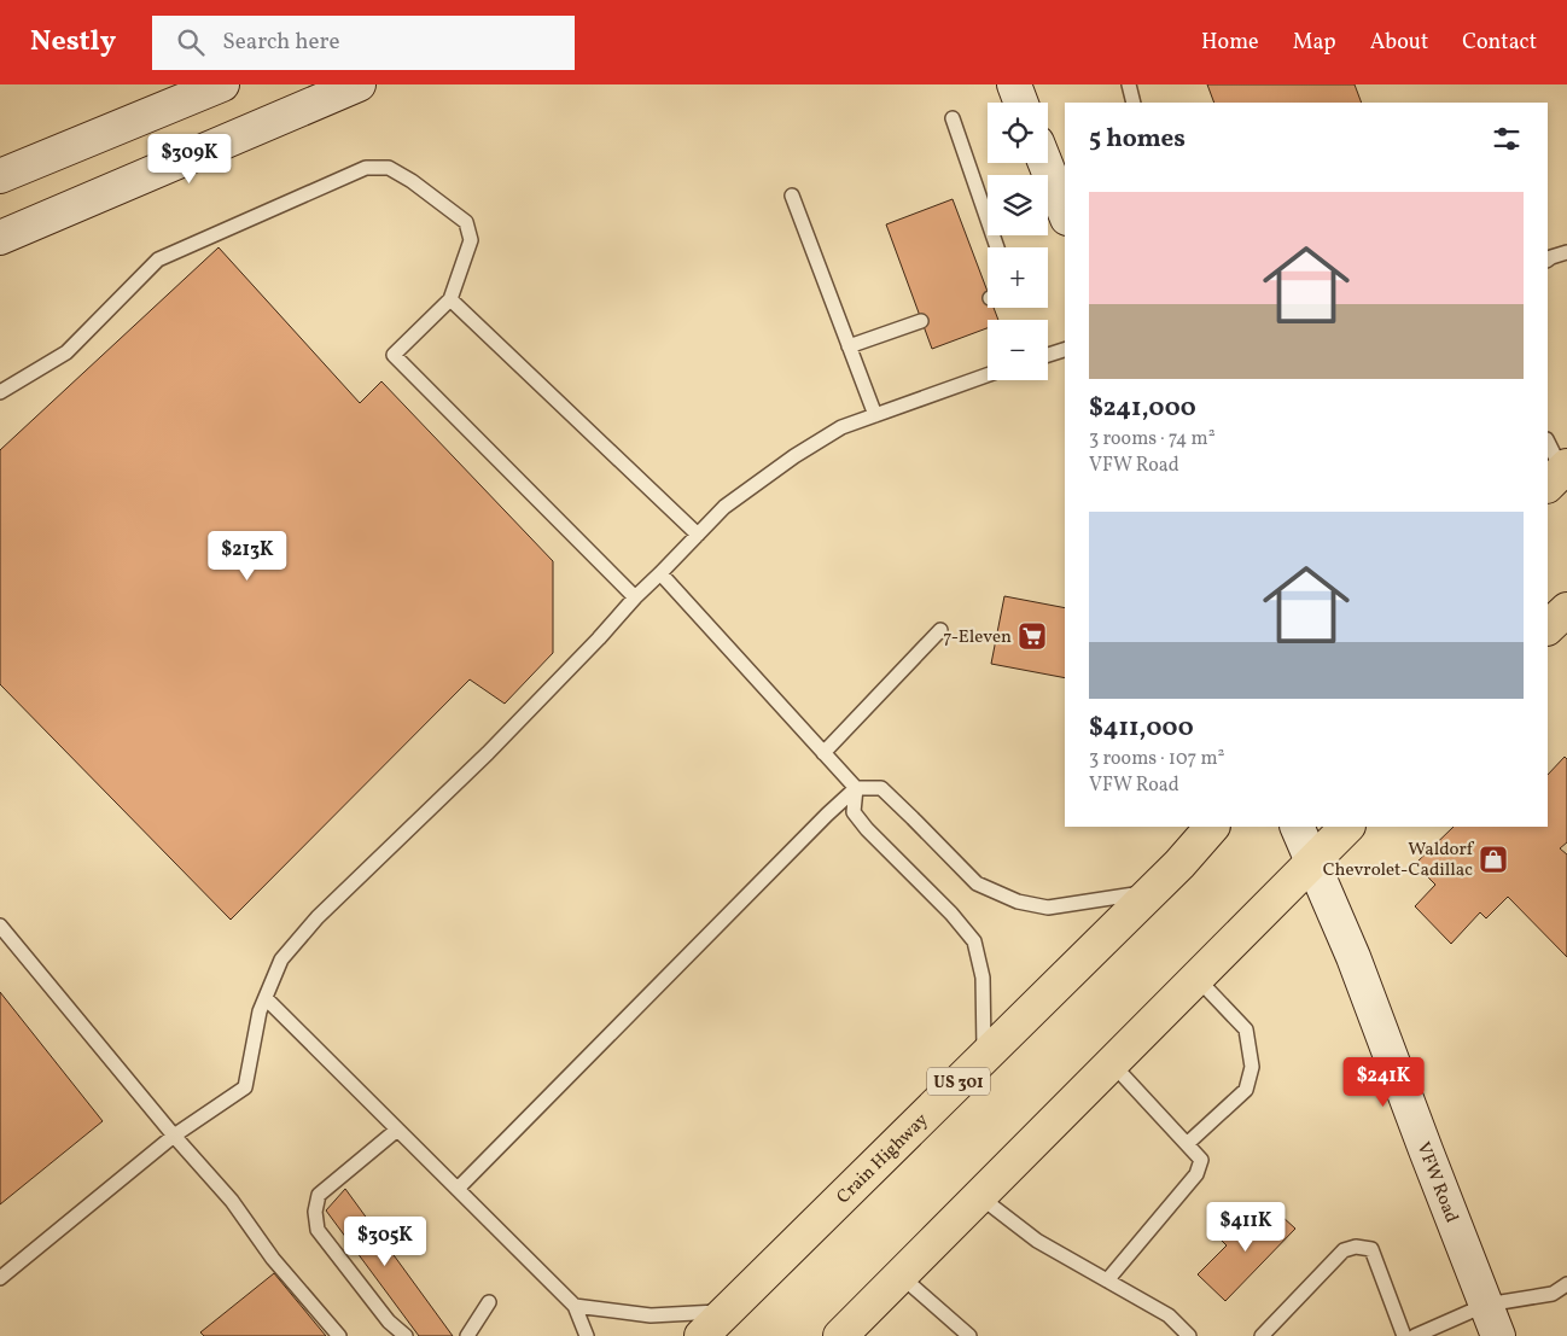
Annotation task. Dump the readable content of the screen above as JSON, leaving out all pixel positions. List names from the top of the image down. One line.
{"streets":{"highway":["US 301","Crain Highway"],"main road":["VFW Road"]},"places":{"supermarket":["7-Eleven"],"shop":["Waldorf Chevrolet-Cadillac"]},"page":{"header":"Nestly","search":"Search here","nav":["Home","Map","About","Contact"],"map_buttons":["+","−"],"heading":"5 homes","price":["$309K","$213K","$241K","$411K","$305K"],"list":[{"name":"$241,000","note":"3 rooms · 74 m² · VFW Road"},{"name":"$411,000","note":"3 rooms · 107 m² · VFW Road"}]}}
